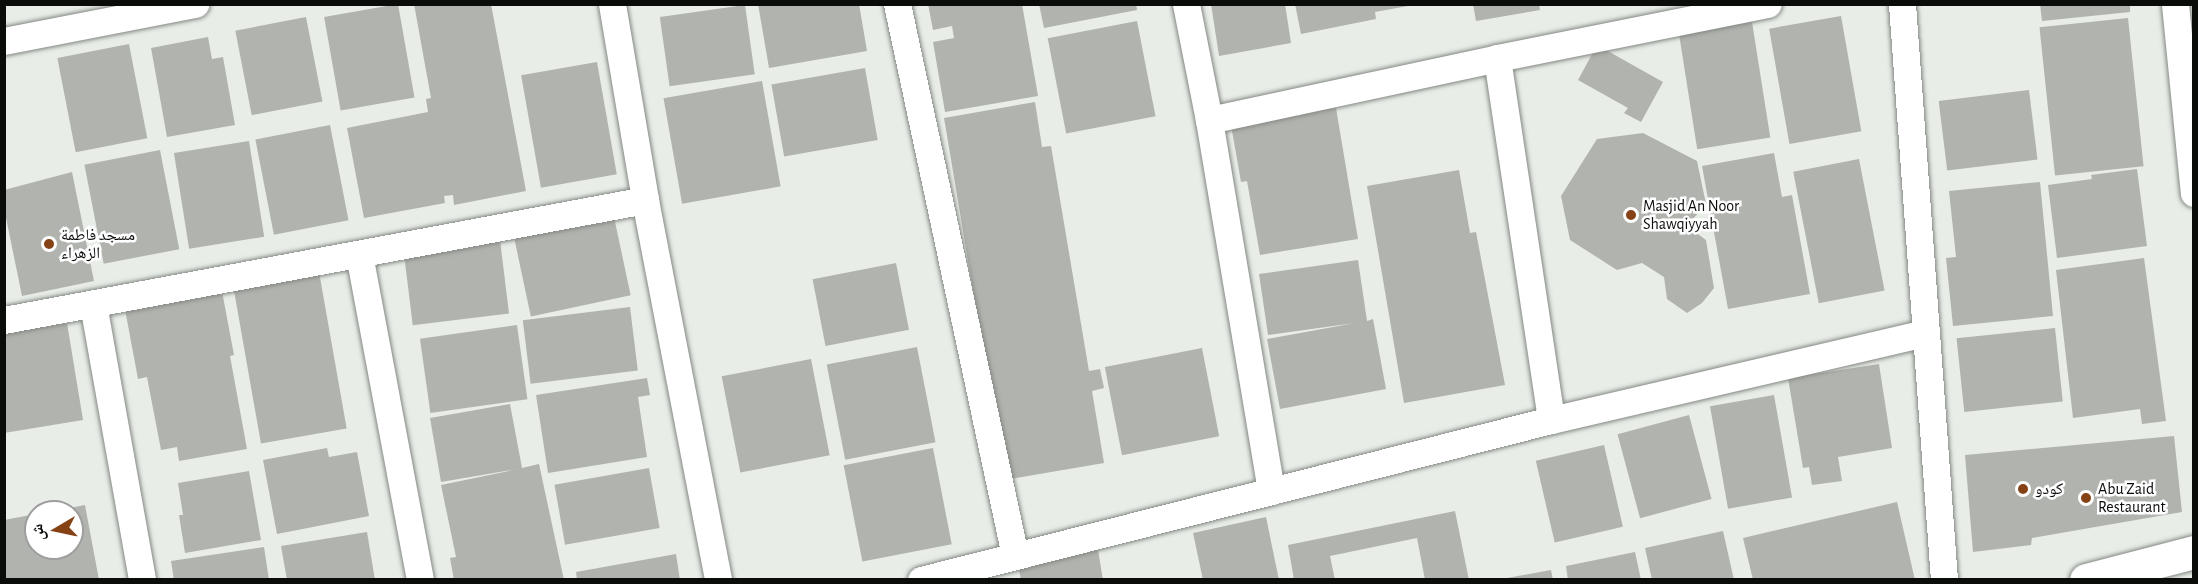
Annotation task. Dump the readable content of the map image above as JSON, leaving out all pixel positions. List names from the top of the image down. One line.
{"places":["Masjid An Noor Shawqiyyah","مسجد فاطمة الزهراء","كودو","Abu Zaid Restaurant"],"north":"left"}
